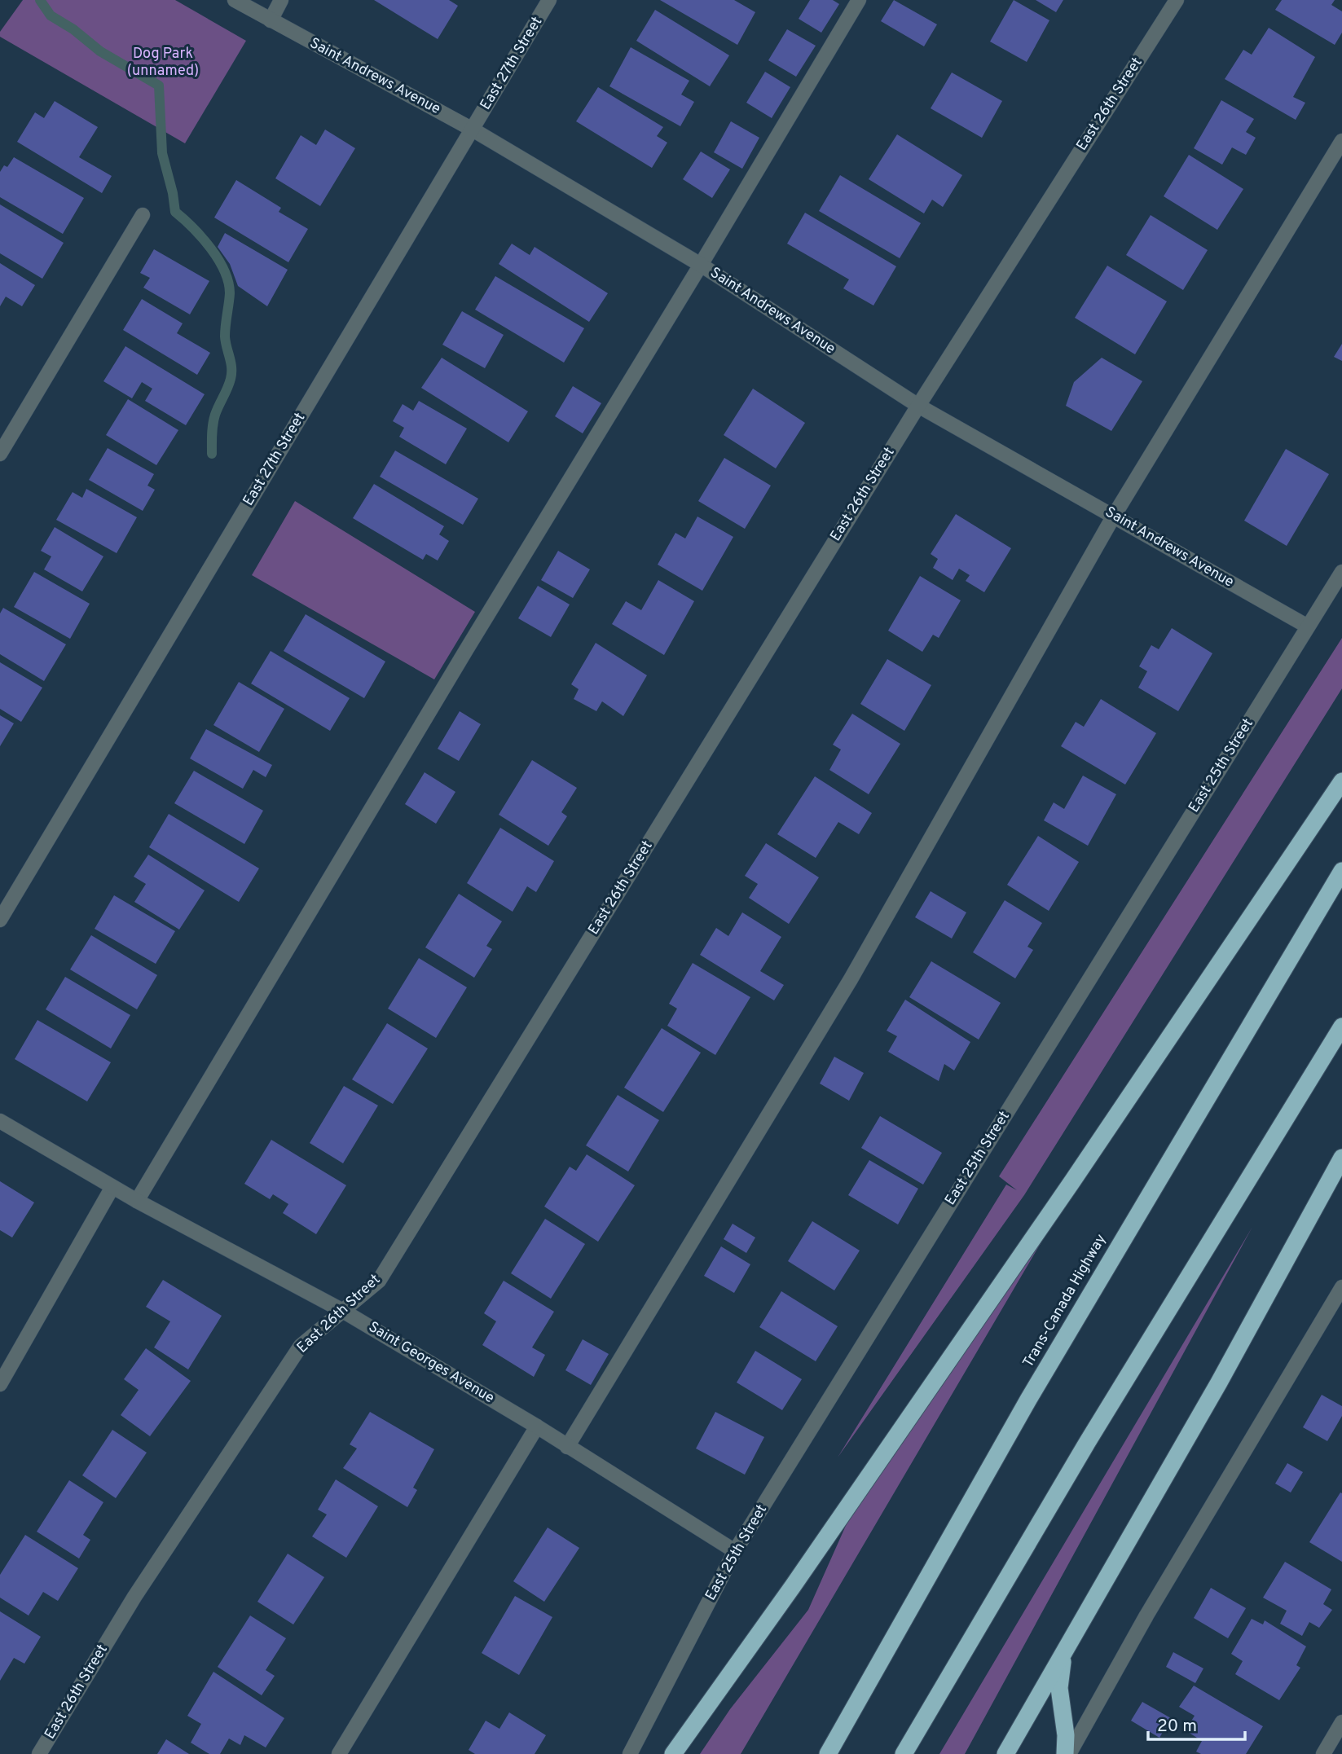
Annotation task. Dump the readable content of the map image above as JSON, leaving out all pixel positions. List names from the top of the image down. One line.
{"streets":{"highway":["Trans-Canada Highway"],"street":["East 27th Street","Saint Andrews Avenue","East 26th Street","East 25th Street","Saint Georges Avenue"]},"crossings":[["East 27th Street","Saint Andrews Avenue"],["Saint Andrews Avenue","East 26th Street"],["Saint Andrews Avenue","East 25th Street"],["East 26th Street","Saint Georges Avenue"],["East 25th Street","Saint Georges Avenue"]],"parks":["Dog Park (unnamed)"],"scale_bar":"20 m"}
